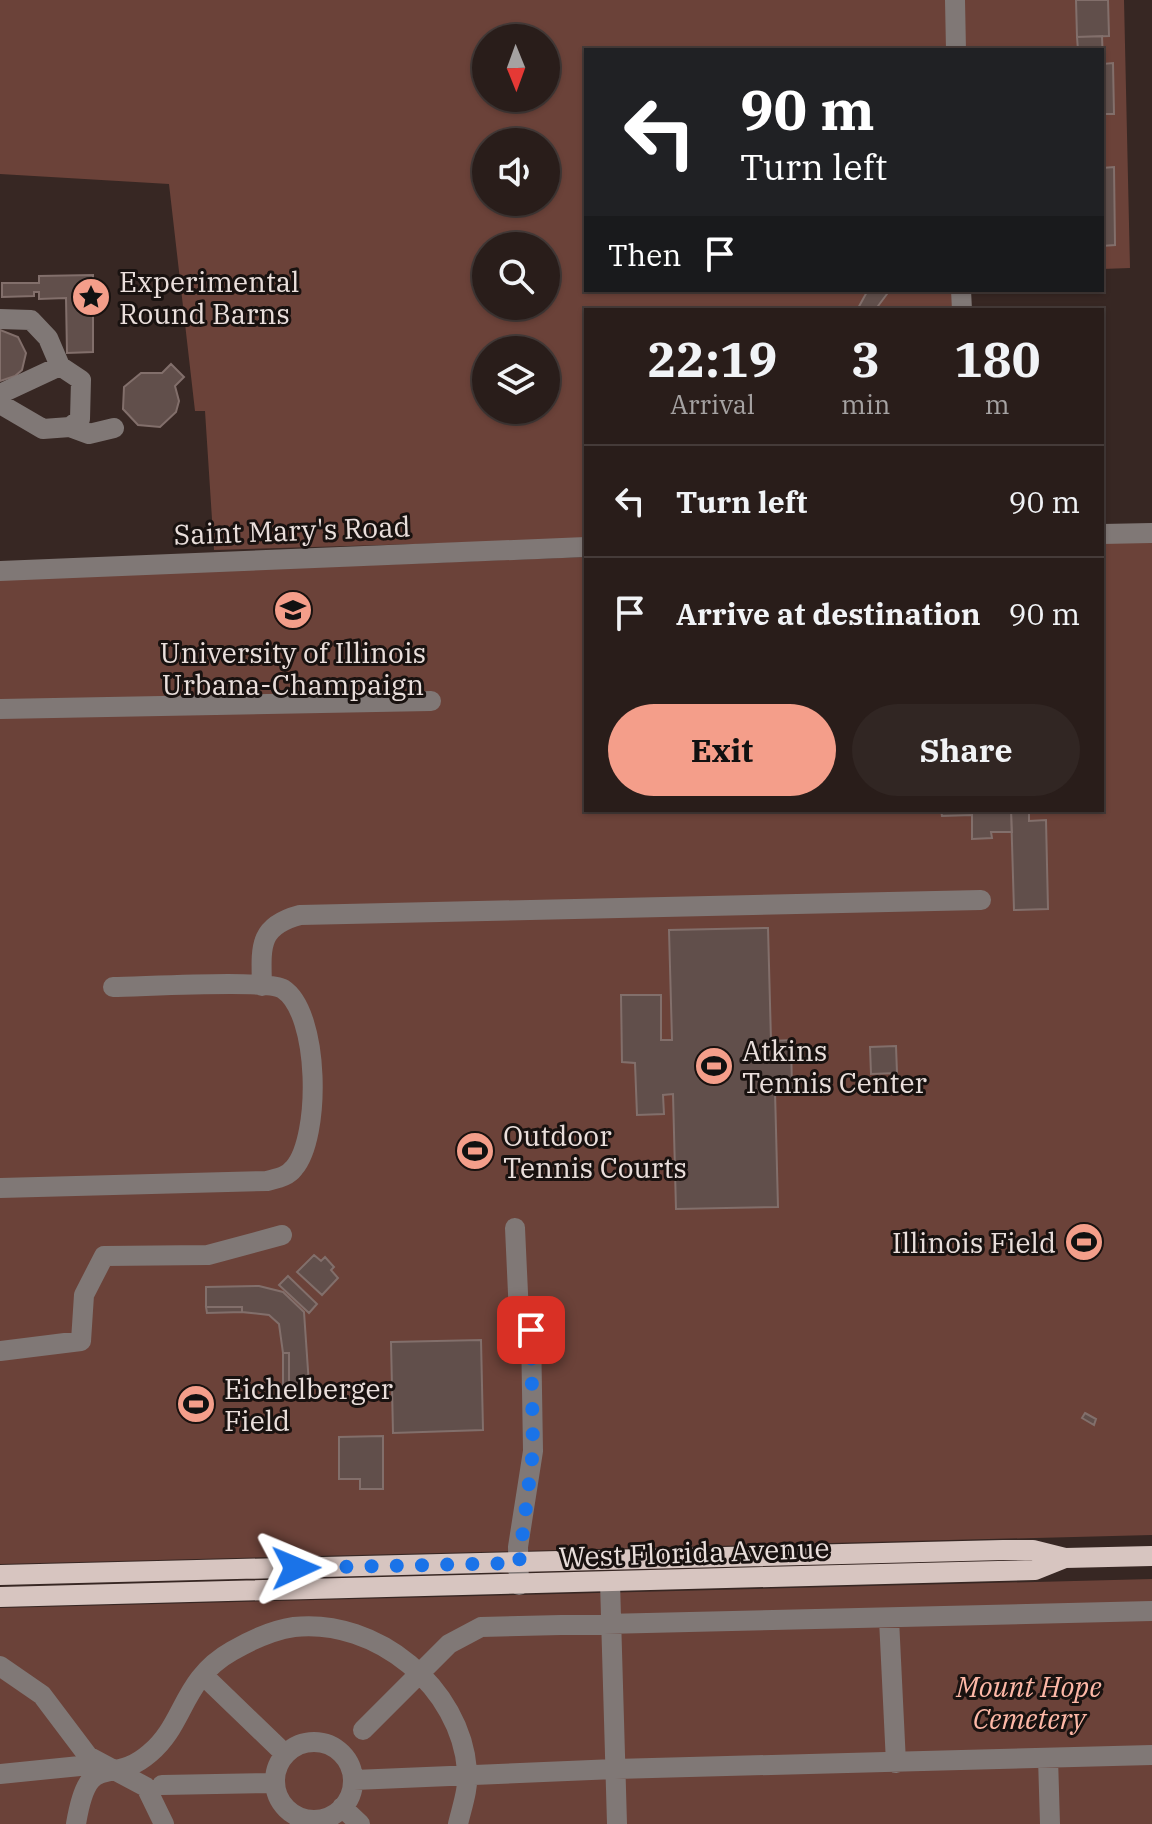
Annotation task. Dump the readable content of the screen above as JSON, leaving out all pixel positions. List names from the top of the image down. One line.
{"streets":{"main road":["West Florida Avenue"],"street":["Saint Mary's Road"]},"parks":["Mount Hope Cemetery"],"places":{"place":["Experimental Round Barns"],"school or university":["University of Illinois Urbana-Champaign"],"sports":["Atkins Tennis Center","Outdoor Tennis Courts","Illinois Field","Eichelberger Field"]},"north":"bottom","page":{"turn":["90 m","Turn left"],"then":"Then","eta":["22:19","Arrival","3","min","180","m"],"list":[{"name":"Turn left","value":"90 m"},{"name":"Arrive at destination","value":"90 m"}],"buttons":["Exit","Share"]}}
